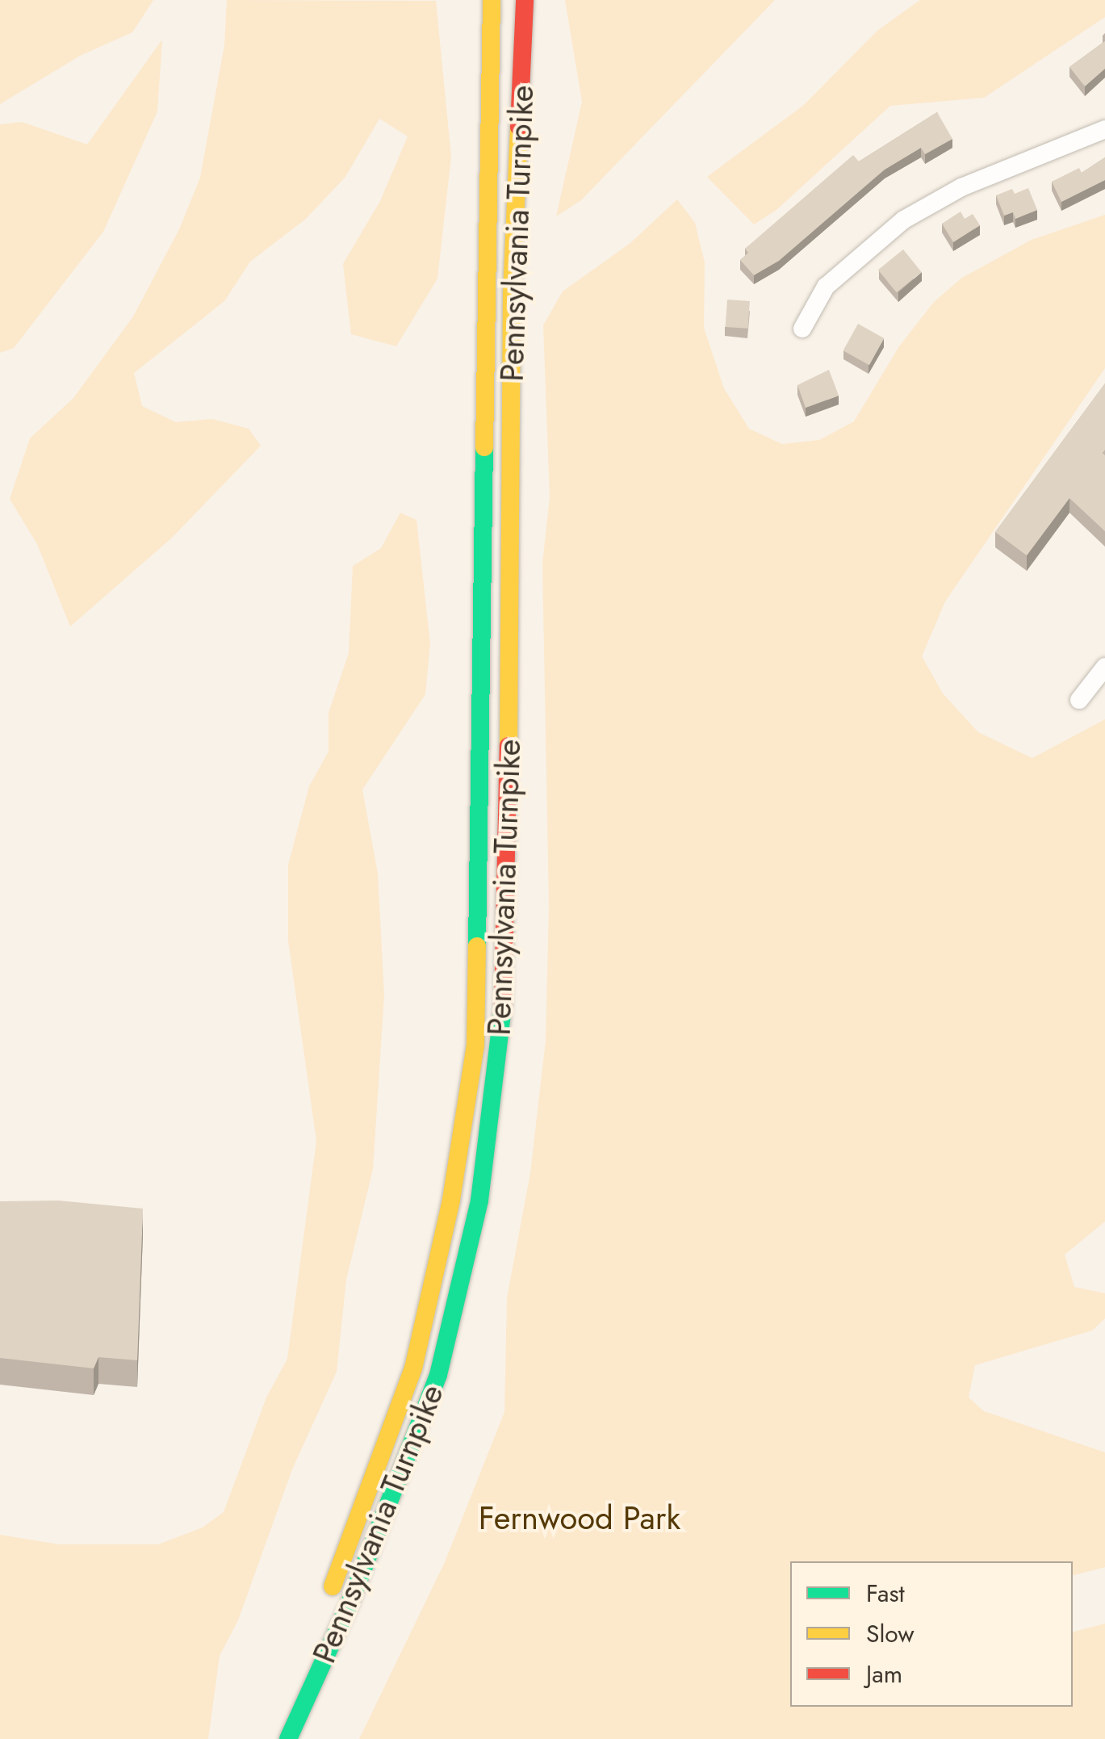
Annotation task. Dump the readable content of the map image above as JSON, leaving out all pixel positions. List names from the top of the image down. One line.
{"streets":{"highway":["Pennsylvania Turnpike"]},"parks":["Fernwood Park"],"legend":["Fast","Slow","Jam"]}
